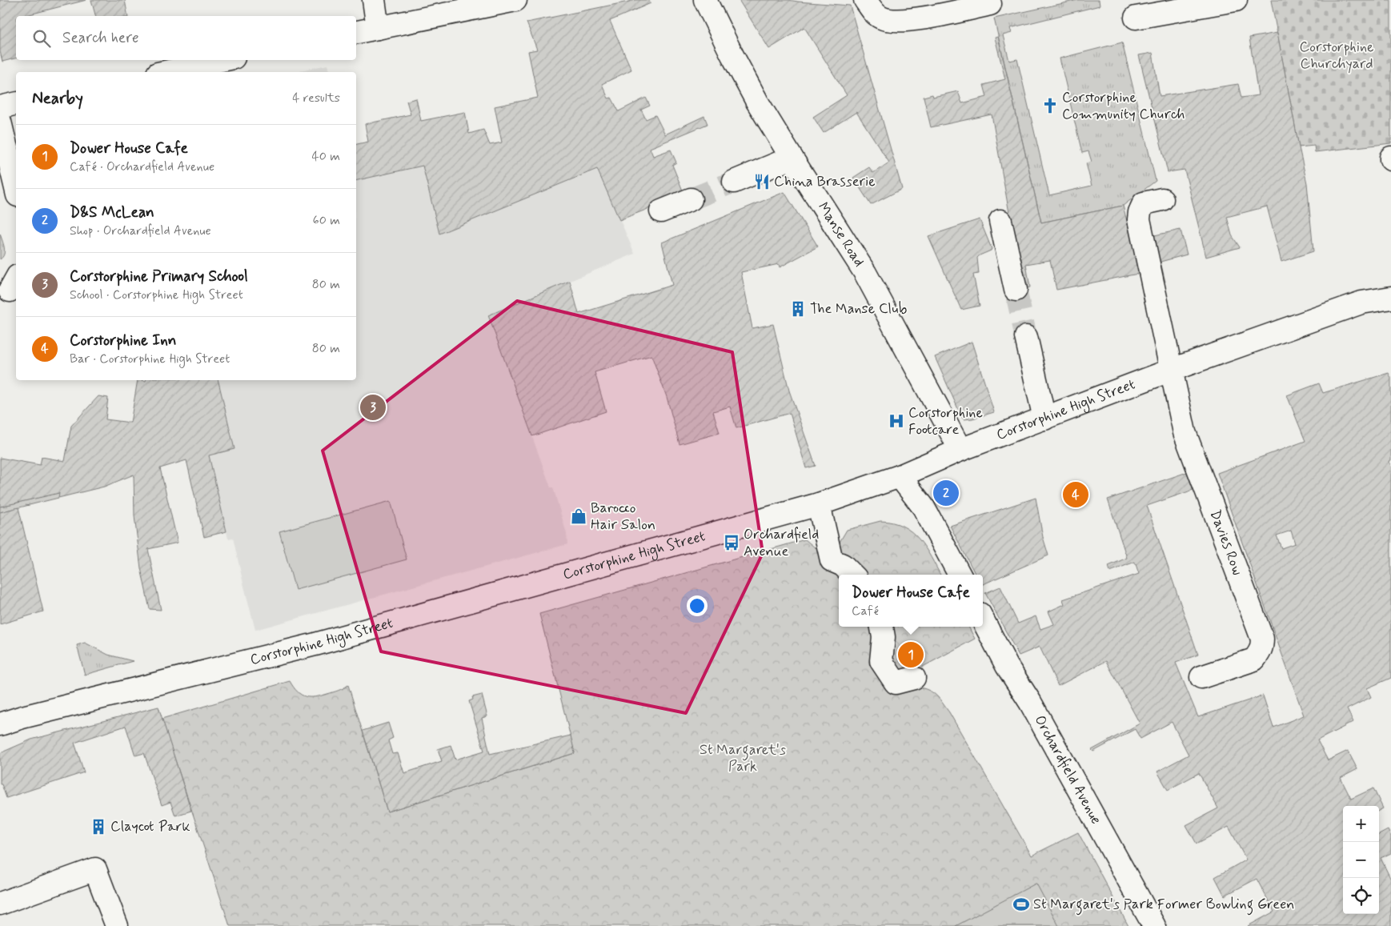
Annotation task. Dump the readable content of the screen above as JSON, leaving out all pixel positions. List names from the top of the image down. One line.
{"streets":{"street":["Manse Road","Corstorphine High Street","Davies Row","Orchardfield Avenue"]},"crossings":[["Manse Road","Corstorphine High Street"],["Corstorphine High Street","Davies Row"]],"parks":["Corstorphine Churchyard","St Margaret's Park"],"places":{"church":["Corstorphine Community Church"],"restaurant":["China Brasserie"],"building":["The Manse Club","Claycot Park"],"hospital":["Corstorphine Footcare"],"shop":["Barocco Hair Salon"],"bus stop":["Orchardfield Avenue"],"sports":["St Margaret's Park Former Bowling Green"]},"page":{"search":"Search here","heading":["Nearby","4 results"],"list":[{"mark":"1","name":"Dower House Cafe","note":"Café · Orchardfield Avenue","value":"40 m"},{"mark":"2","name":"D&S McLean","note":"Shop · Orchardfield Avenue","value":"60 m"},{"mark":"3","name":"Corstorphine Primary School","note":"School · Corstorphine High Street","value":"80 m"},{"mark":"4","name":"Corstorphine Inn","note":"Bar · Corstorphine High Street","value":"80 m"}],"pins":["3","2","4","1"],"popup":["Dower House Cafe","Café"],"map_buttons":["+","−"]}}
